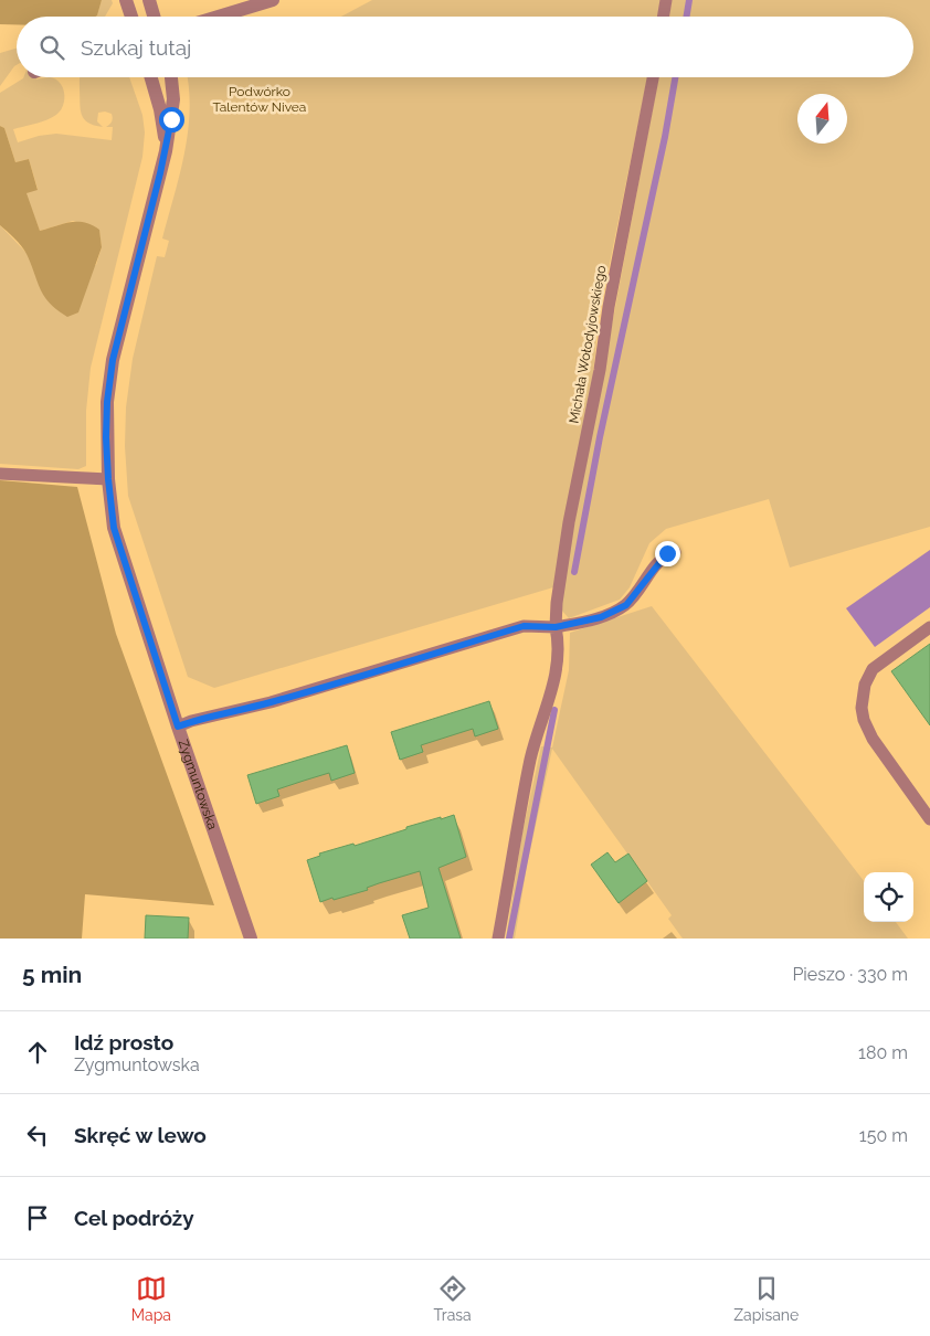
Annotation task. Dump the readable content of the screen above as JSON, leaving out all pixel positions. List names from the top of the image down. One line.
{"streets":{"street":["Zygmuntowska"],"lane":["Michała Wołodyjowskiego"]},"parks":["Podwórko Talentów Nivea"],"north":"top","page":{"search":"Szukaj tutaj","heading":["5 min","Pieszo · 330 m"],"list":[["Idź prosto","Zygmuntowska","180 m"],["Skręć w lewo","150 m"],"Cel podróży"],"nav":["Mapa","Trasa","Zapisane"]}}
